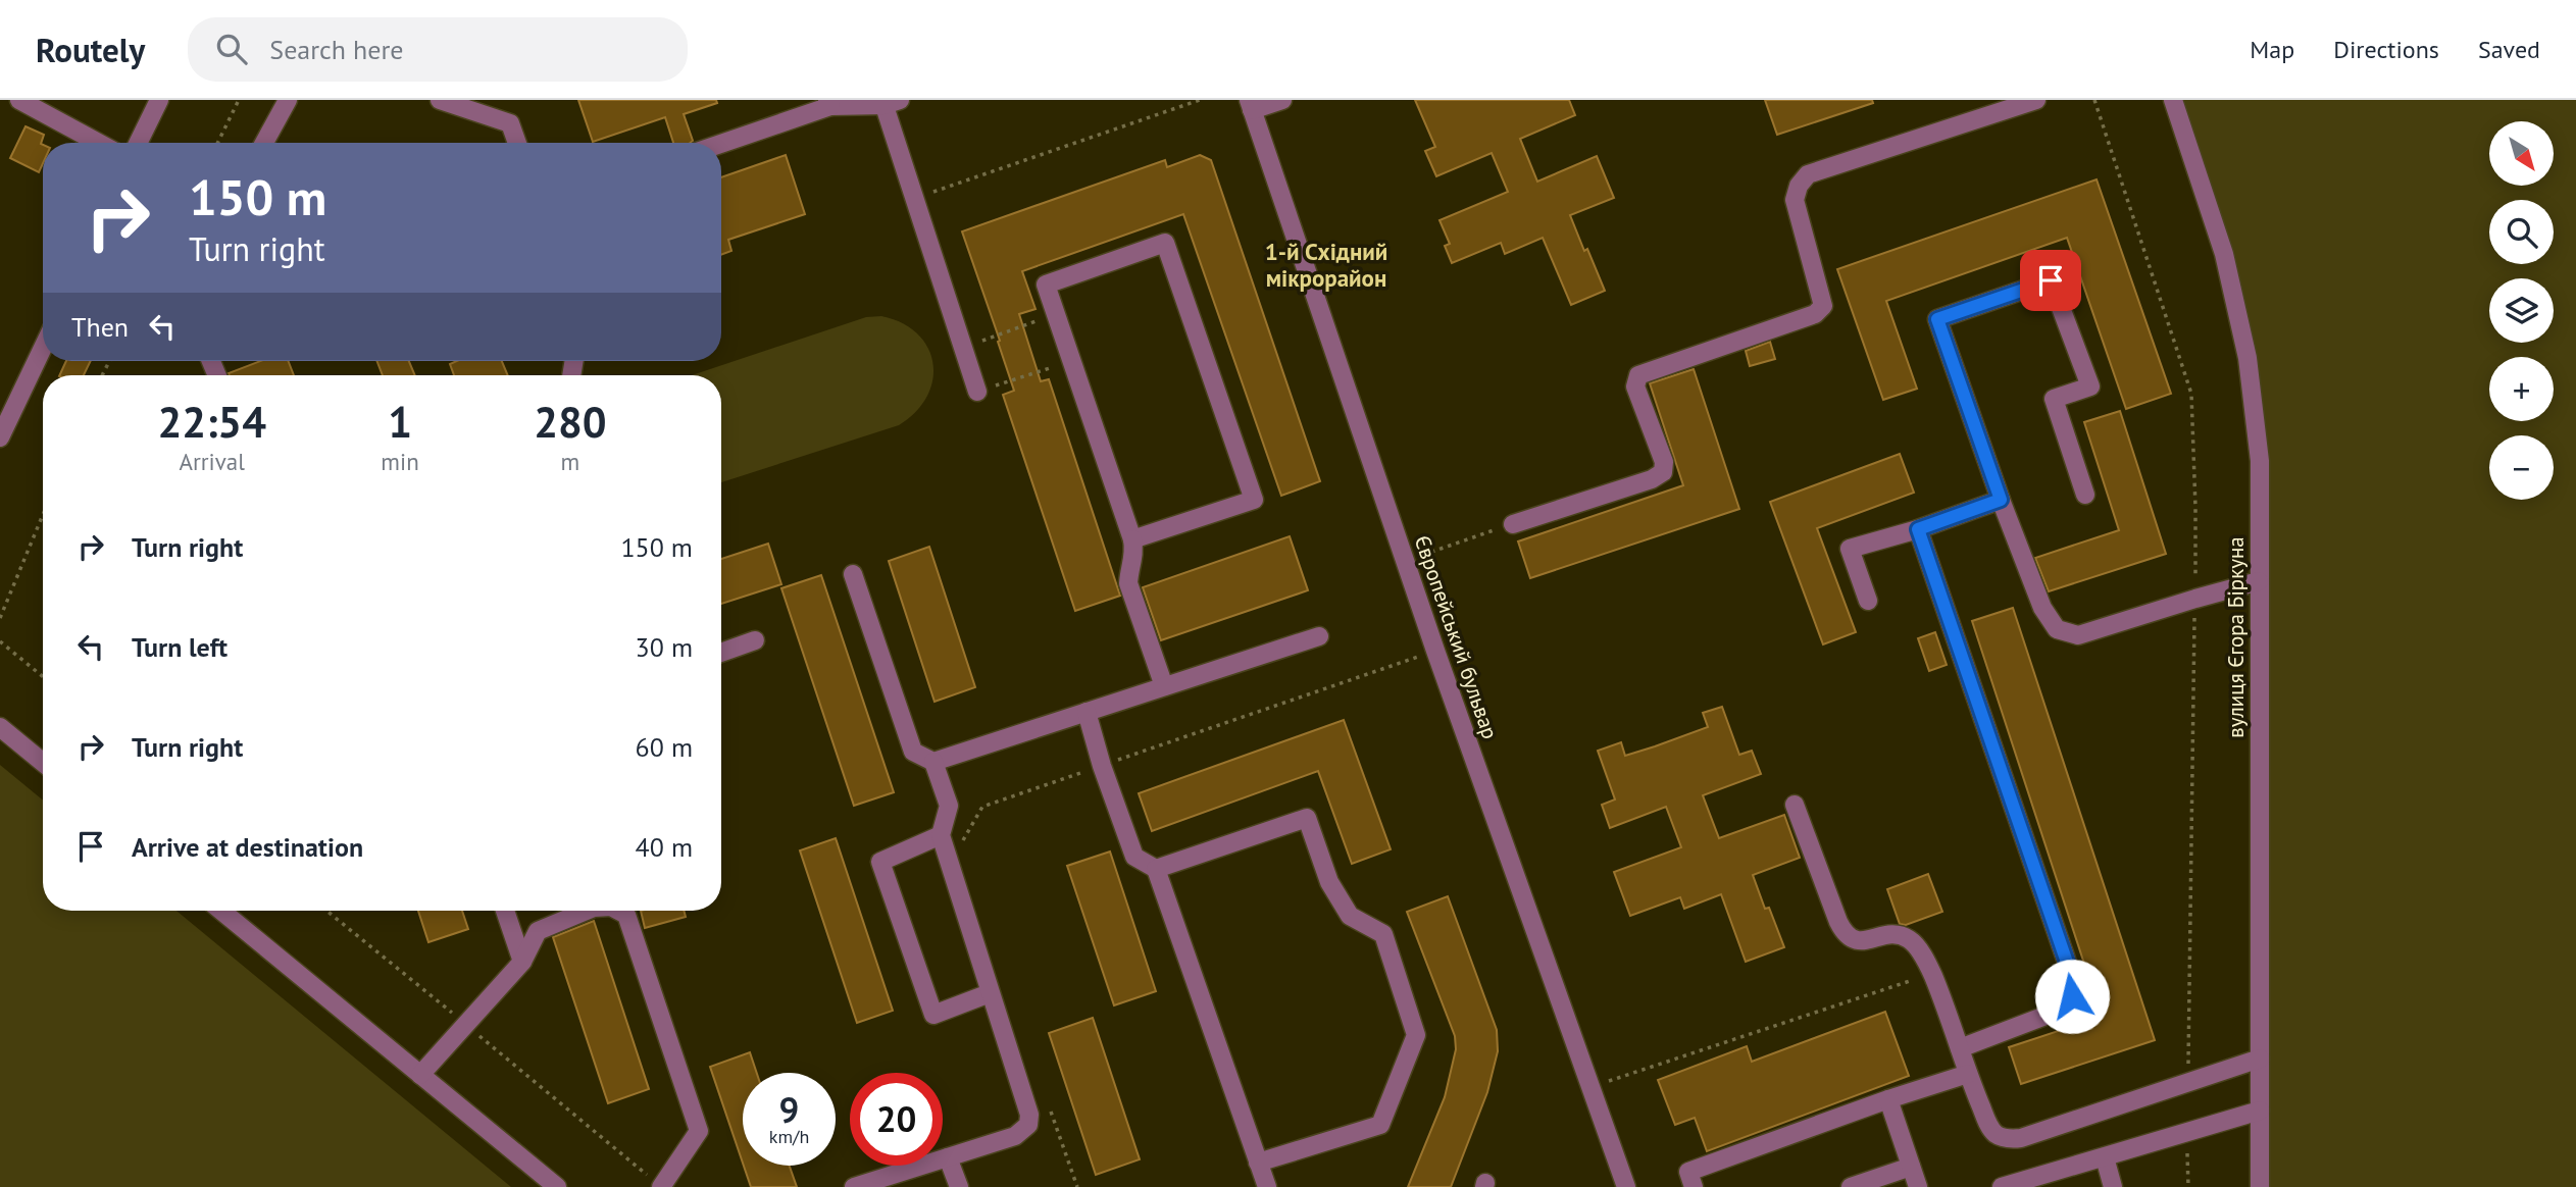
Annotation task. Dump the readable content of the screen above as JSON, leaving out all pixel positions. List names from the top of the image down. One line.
{"streets":{"street":["Європейський бульвар","вулиця Єгора Біркуна"]},"districts":["1-й Східний мікрорайон"],"north":"bottom right","page":{"header":"Routely","search":"Search here","nav":["Map","Directions","Saved"],"map_buttons":["+","−"],"turn":["150 m","Turn right"],"then":"Then","eta":["22:54","Arrival","1","min","280","m"],"list":[{"name":"Turn right","value":"150 m"},{"name":"Turn left","value":"30 m"},{"name":"Turn right","value":"60 m"},{"name":"Arrive at destination","value":"40 m"}],"speed":"9 km/h","limit":"20"}}
